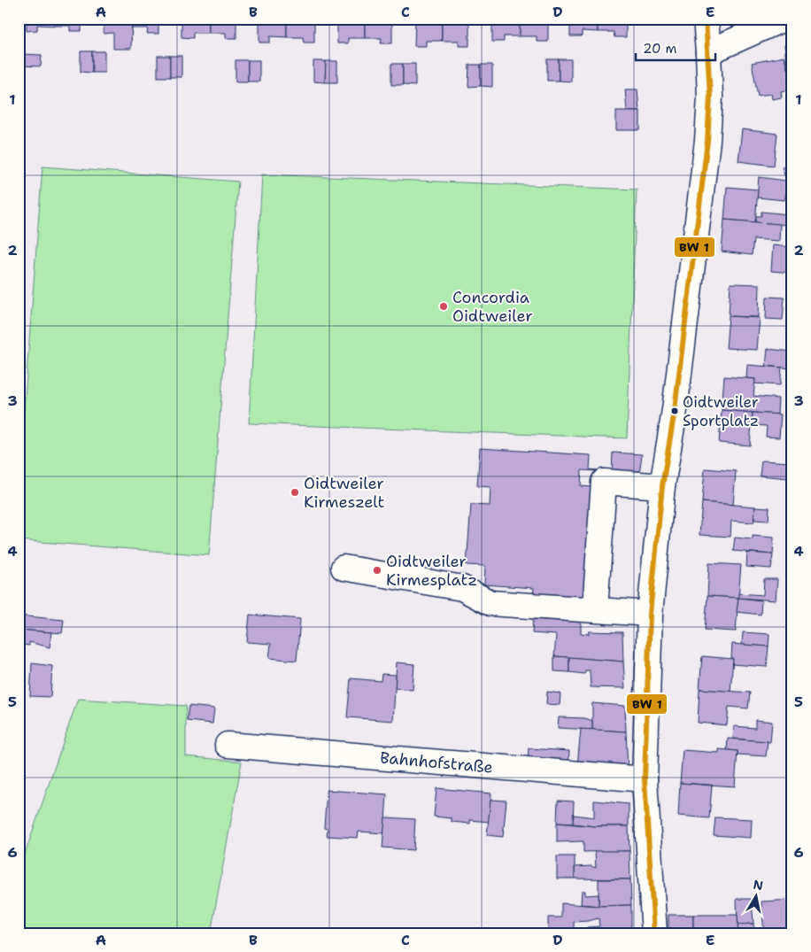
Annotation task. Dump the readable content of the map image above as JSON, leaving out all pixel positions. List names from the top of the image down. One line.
{"streets":{"street":["Bahnhofstraße"]},"places":["Concordia Oidtweiler","Oidtweiler Sportplatz","Oidtweiler Kirmeszelt","Oidtweiler Kirmesplatz"],"scale_bar":"20 m","north":"top","grid":{"columns":["A","B","C","D","E"],"rows":["1","2","3","4","5","6"]}}
